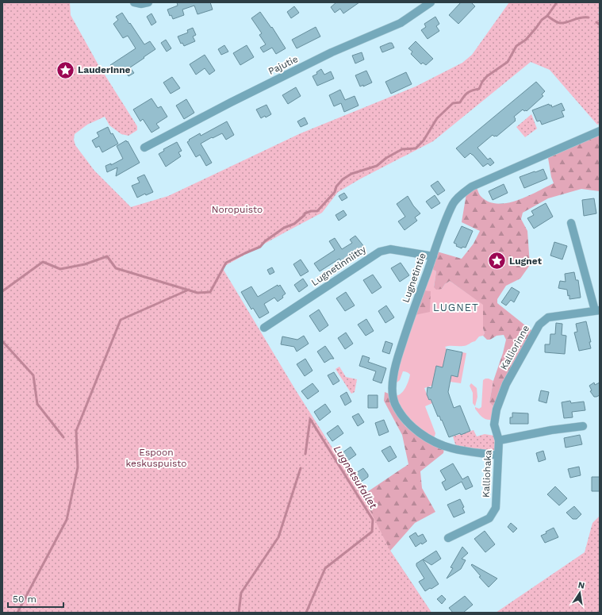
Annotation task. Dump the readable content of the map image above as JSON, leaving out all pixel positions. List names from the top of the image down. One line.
{"streets":{"street":["Pajutie","Lugnetinniitty","Lugnetintie","Kalliorinne","Kalliohaka"]},"crossings":[["Lugnetinniitty","Lugnetintie"],["Lugnetintie","Kalliohaka"],["Kalliorinne","Kalliohaka"]],"districts":["LUGNET"],"water":["Lugnetsufallet"],"parks":["Noropuisto","Espoon keskuspuisto"],"places":{"place":["Lauderinne","Lugnet"]},"scale_bar":"50 m","north":"top"}
